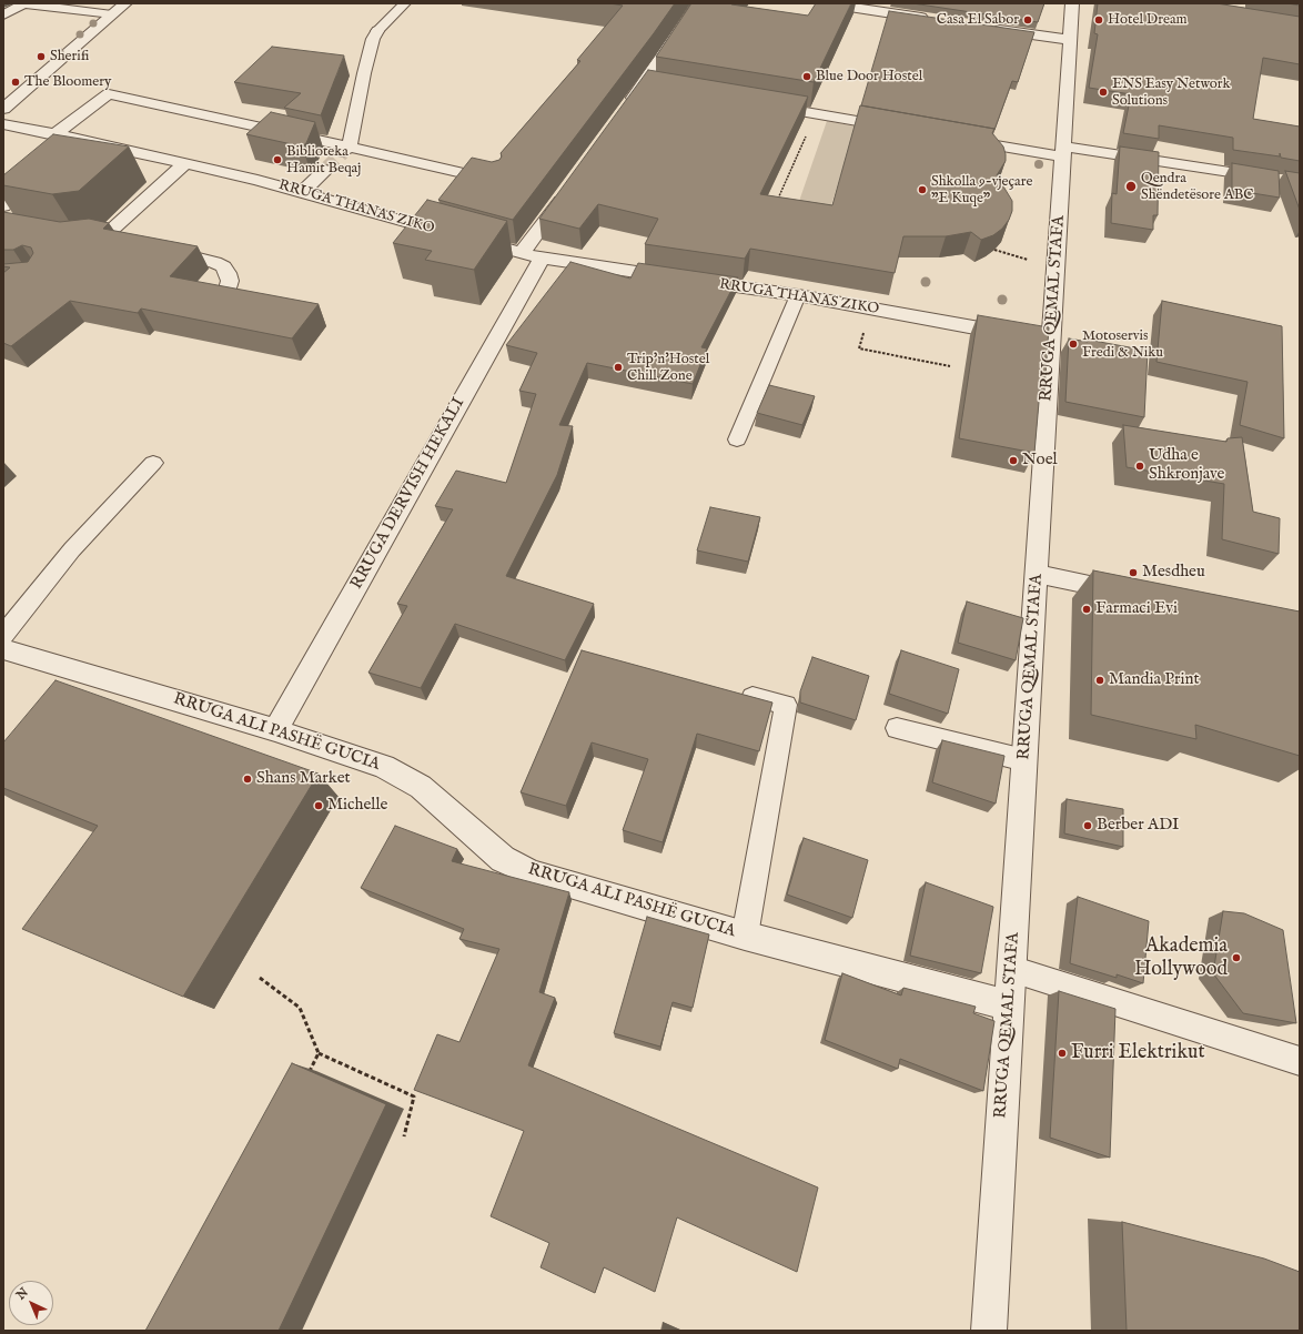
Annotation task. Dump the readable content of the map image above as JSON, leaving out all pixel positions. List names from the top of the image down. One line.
{"streets":{"street":["RRUGA THANAS ZIKO","RRUGA QEMAL STAFA","RRUGA DERVISH HEKALI","RRUGA ALI PASHË GUCIA"]},"crossings":[["RRUGA THANAS ZIKO","RRUGA QEMAL STAFA"],["RRUGA THANAS ZIKO","RRUGA DERVISH HEKALI"],["RRUGA QEMAL STAFA","RRUGA ALI PASHË GUCIA"],["RRUGA DERVISH HEKALI","RRUGA ALI PASHË GUCIA"]],"places":["Casa El Sabor","Hotel Dream","Sherifi","Blue Door Hostel","The Bloomery","ENS Easy Network Solutions","Biblioteka Hamit Beqaj","Qendra Shëndetësore ABC","Shkolla 9-vjeçare \"E Kuqe\"","Motoservis Fredi & Niku","Trip'n'Hostel Chill Zone","Noel","Udha e Shkronjave","Mesdheu","Farmaci Evi","Mandia Print","Shans Market","Michelle","Berber ADI","Akademia Hollywood","Furri Elektrikut"],"north":"top left"}
